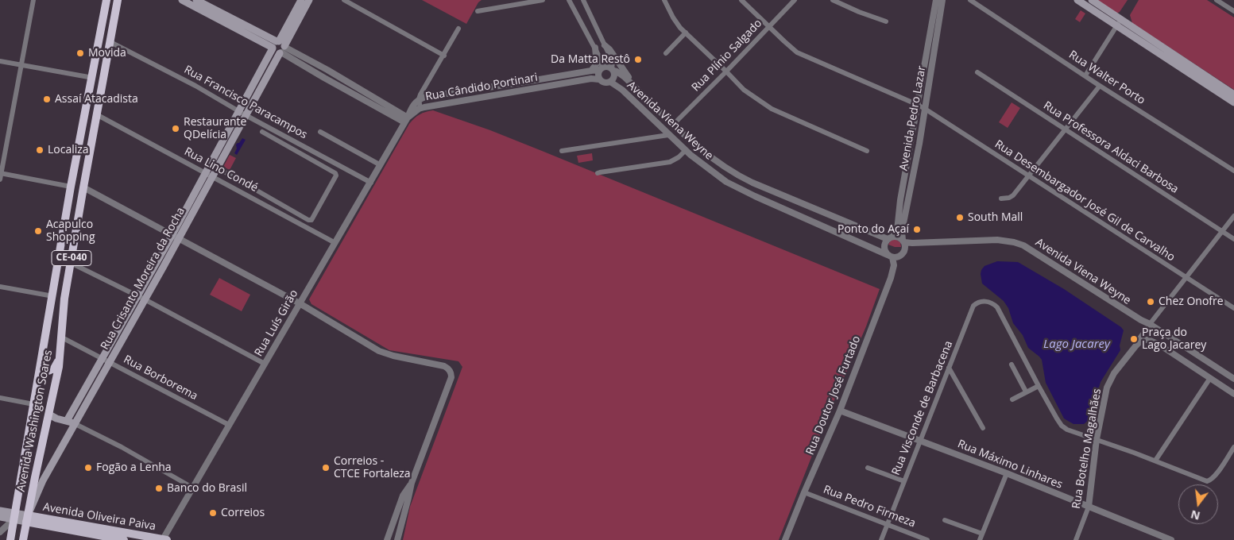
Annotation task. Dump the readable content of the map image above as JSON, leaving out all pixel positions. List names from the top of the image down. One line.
{"streets":{"highway":["CE-040","Avenida Washington Soares"],"main road":["Rua Crisanto Moreira da Rocha","Avenida Oliveira Paiva"],"street":["Rua Plínio Salgado","Rua Walter Porto","Rua Cândido Portinari","Rua Francisco Paracampos","Avenida Pedro Lazar","Avenida Viena Weyne","Rua Professora Aldaci Barbosa","Rua Lino Condé","Rua Desembargador José Gil de Carvalho","Rua Luís Girão","Rua Borborema","Rua Doutor José Furtado","Rua Visconde de Barbacena","Rua Botelho Magalhães","Rua Máximo Linhares","Rua Pedro Firmeza"]},"crossings":[["Rua Plínio Salgado","Avenida Viena Weyne"],["Rua Plínio Salgado","Rua Desembargador José Gil de Carvalho"],["Rua Cândido Portinari","Avenida Viena Weyne"],["Rua Cândido Portinari","Rua Luís Girão"],["Rua Francisco Paracampos","Rua Crisanto Moreira da Rocha"],["Rua Francisco Paracampos","Rua Luís Girão"],["Rua Francisco Paracampos","Avenida Washington Soares"],["Avenida Pedro Lazar","Avenida Viena Weyne"],["Avenida Pedro Lazar","Rua Desembargador José Gil de Carvalho"],["Avenida Pedro Lazar","Rua Doutor José Furtado"],["Avenida Viena Weyne","Rua Doutor José Furtado"],["Avenida Viena Weyne","Rua Botelho Magalhães"],["Rua Professora Aldaci Barbosa","Rua Botelho Magalhães"],["Rua Lino Condé","Rua Crisanto Moreira da Rocha"],["Rua Lino Condé","Rua Luís Girão"],["Rua Lino Condé","Avenida Washington Soares"],["Rua Desembargador José Gil de Carvalho","Rua Botelho Magalhães"],["Rua Crisanto Moreira da Rocha","Rua Borborema"],["Rua Crisanto Moreira da Rocha","Avenida Washington Soares"],["Rua Crisanto Moreira da Rocha","Avenida Oliveira Paiva"],["Rua Luís Girão","Rua Borborema"],["Rua Luís Girão","Avenida Oliveira Paiva"],["Rua Borborema","Avenida Washington Soares"],["Rua Doutor José Furtado","Rua Máximo Linhares"],["Rua Doutor José Furtado","Rua Pedro Firmeza"],["Rua Visconde de Barbacena","Rua Máximo Linhares"],["Rua Visconde de Barbacena","Rua Pedro Firmeza"],["Avenida Washington Soares","Avenida Oliveira Paiva"],["Rua Botelho Magalhães","Rua Máximo Linhares"]],"water":["Lago Jacarey"],"places":["Movida","Da Matta Restô","Assaí Atacadista","Restaurante QDelícia","Localiza","South Mall","Ponto do Açaí","Acapulco Shopping","Chez Onofre","Praça do Lago Jacarey","Fogão a Lenha","Correios - CTCE Fortaleza","Banco do Brasil","Correios"],"north":"bottom"}
